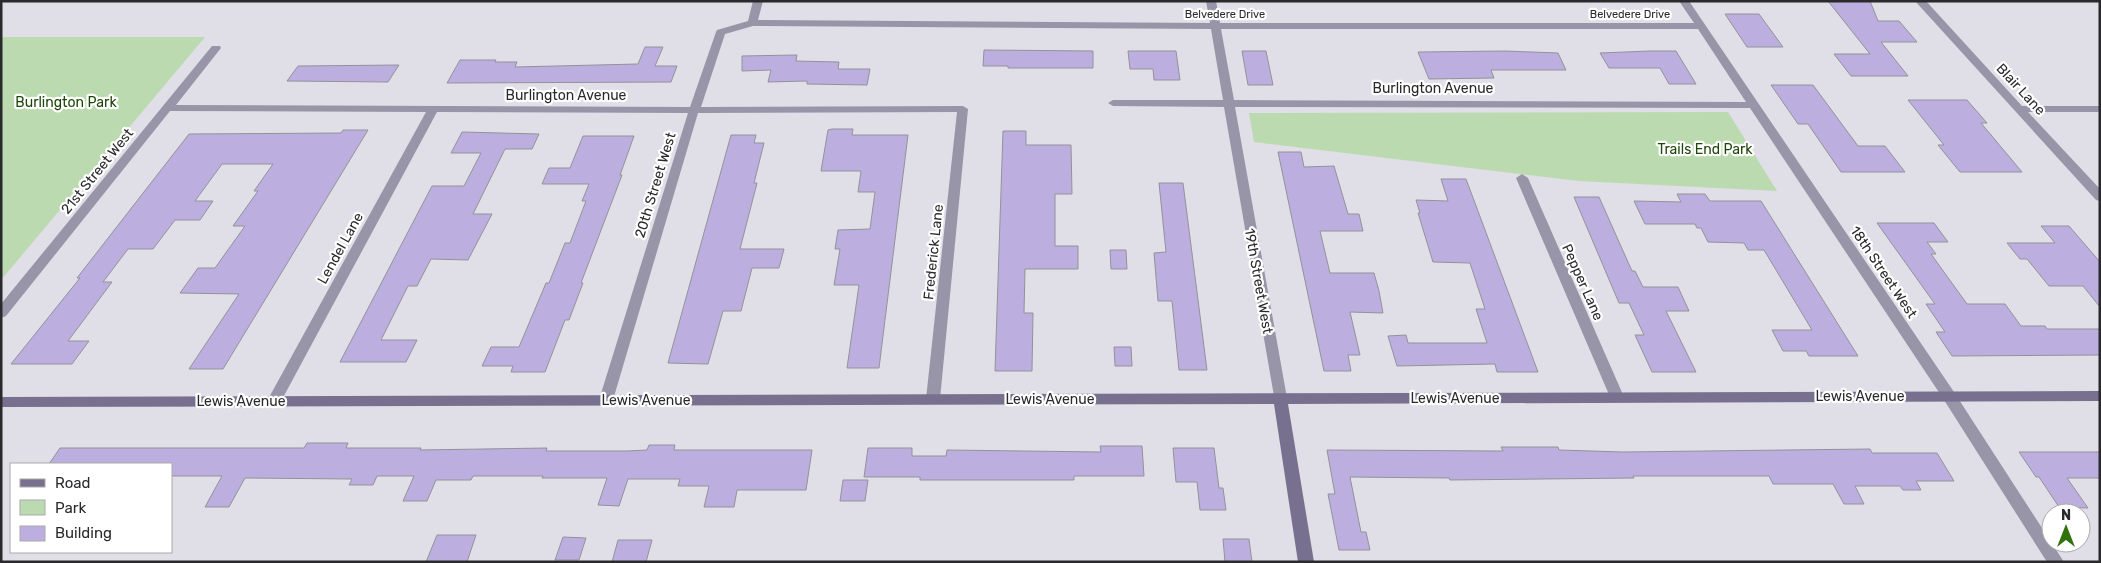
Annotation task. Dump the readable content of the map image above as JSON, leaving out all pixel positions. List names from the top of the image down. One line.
{"streets":{"street":["Belvedere Drive","Burlington Avenue","Blair Lane","21st Street West","20th Street West","Lendel Lane","Frederick Lane","18th Street West","19th Street West","Pepper Lane","Lewis Avenue"]},"crossings":[["Belvedere Drive","20th Street West"],["Belvedere Drive","18th Street West"],["Belvedere Drive","19th Street West"],["Burlington Avenue","21st Street West"],["Burlington Avenue","20th Street West"],["Burlington Avenue","Lendel Lane"],["Burlington Avenue","Frederick Lane"],["Burlington Avenue","18th Street West"],["Burlington Avenue","19th Street West"],["20th Street West","Lewis Avenue"],["Lendel Lane","Lewis Avenue"],["Frederick Lane","Lewis Avenue"],["18th Street West","Lewis Avenue"],["19th Street West","Lewis Avenue"],["Pepper Lane","Lewis Avenue"]],"parks":["Burlington Park","Trails End Park"],"legend":["Road","Park","Building"],"north":"top"}
